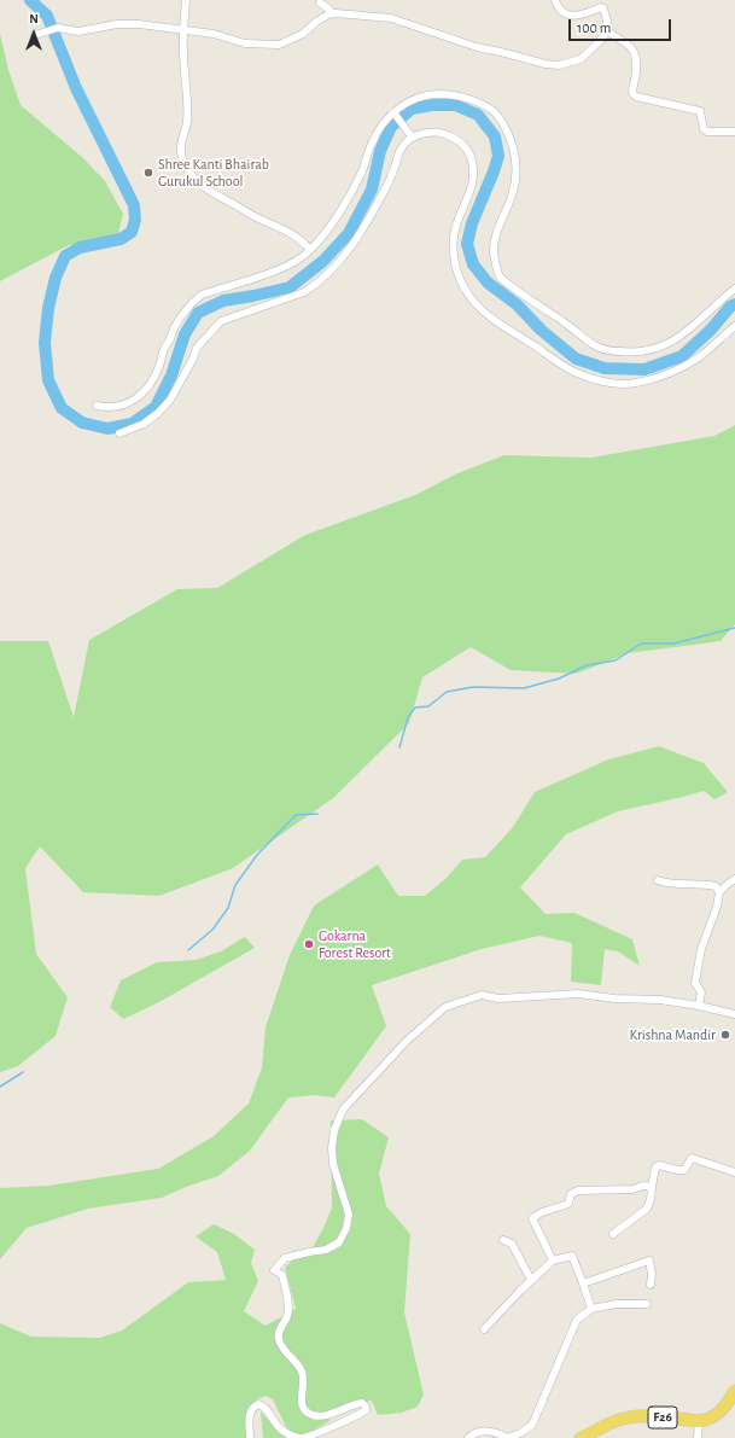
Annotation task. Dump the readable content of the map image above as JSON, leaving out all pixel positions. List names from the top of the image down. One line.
{"streets":{"main road":["F26"]},"places":["Shree Kanti Bhairab Gurukul School","Gokarna Forest Resort","Krishna Mandir"],"scale_bar":"100 m","north":"top"}
